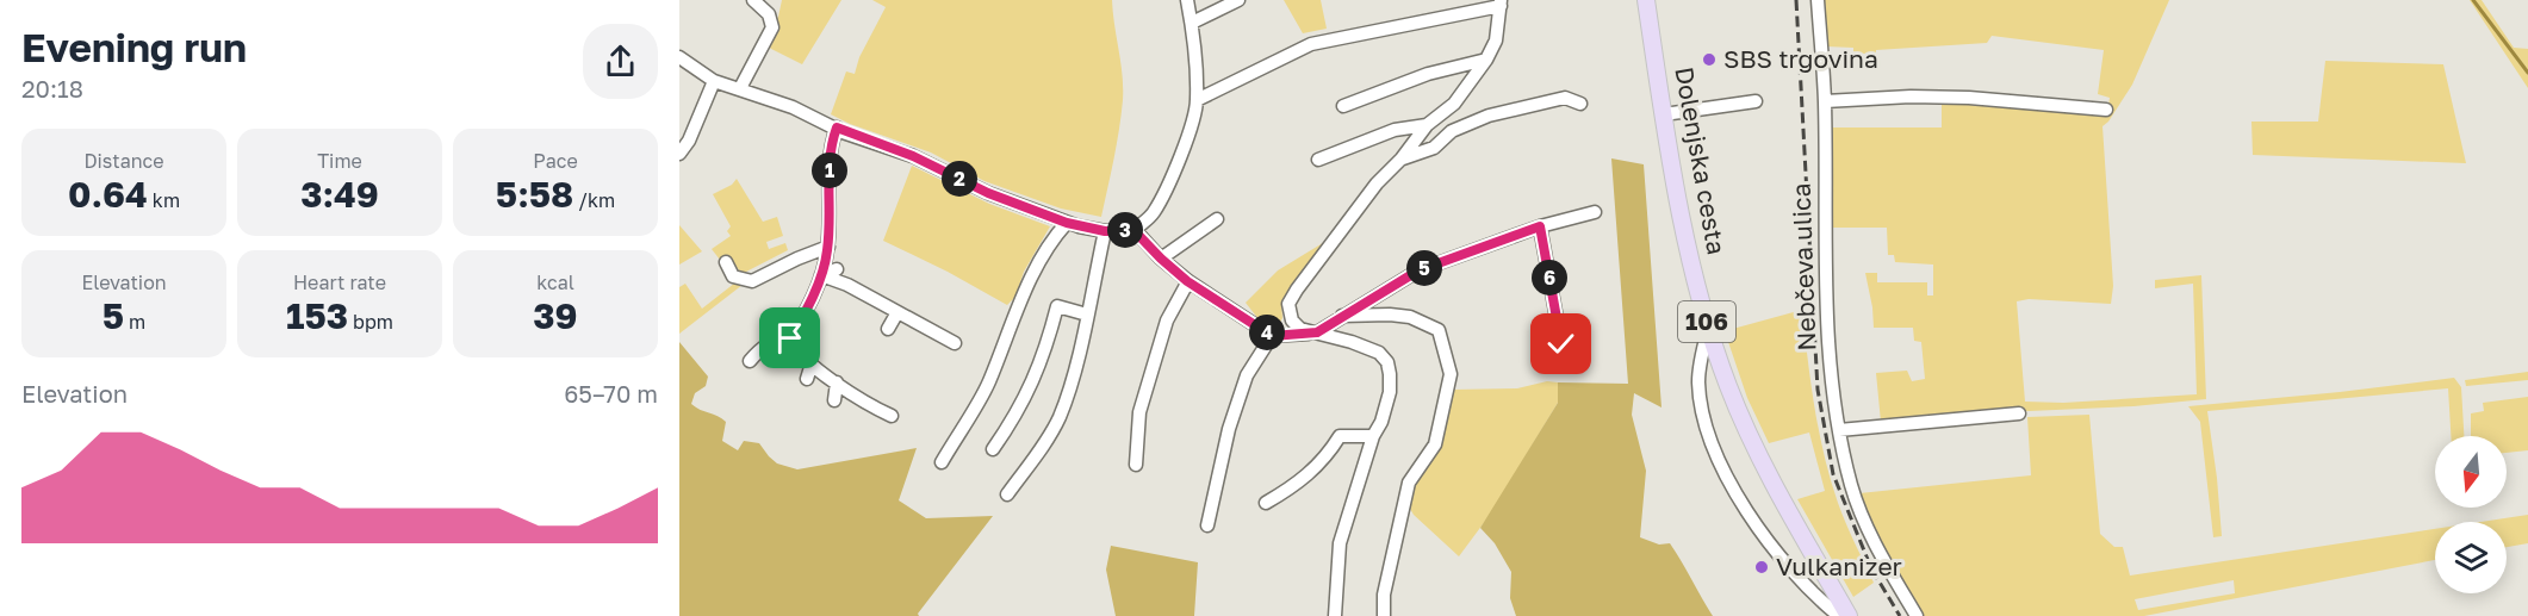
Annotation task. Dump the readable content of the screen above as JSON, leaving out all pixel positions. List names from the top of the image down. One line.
{"streets":{"main road":["Dolenjska cesta","106"],"street":["Nebčeva ulica"]},"places":["SBS trgovina","Vulkanizer"],"north":"bottom","page":{"heading":["Evening run","20:18"],"stats":[["Distance","0.64 km"],["Time","3:49"],["Pace","5:58 /km"],["Elevation","5 m"],["Heart rate","153 bpm"],["kcal","39"]],"pins":["1","2","3","5","6","4"],"chart":["Elevation","65–70 m"]}}
